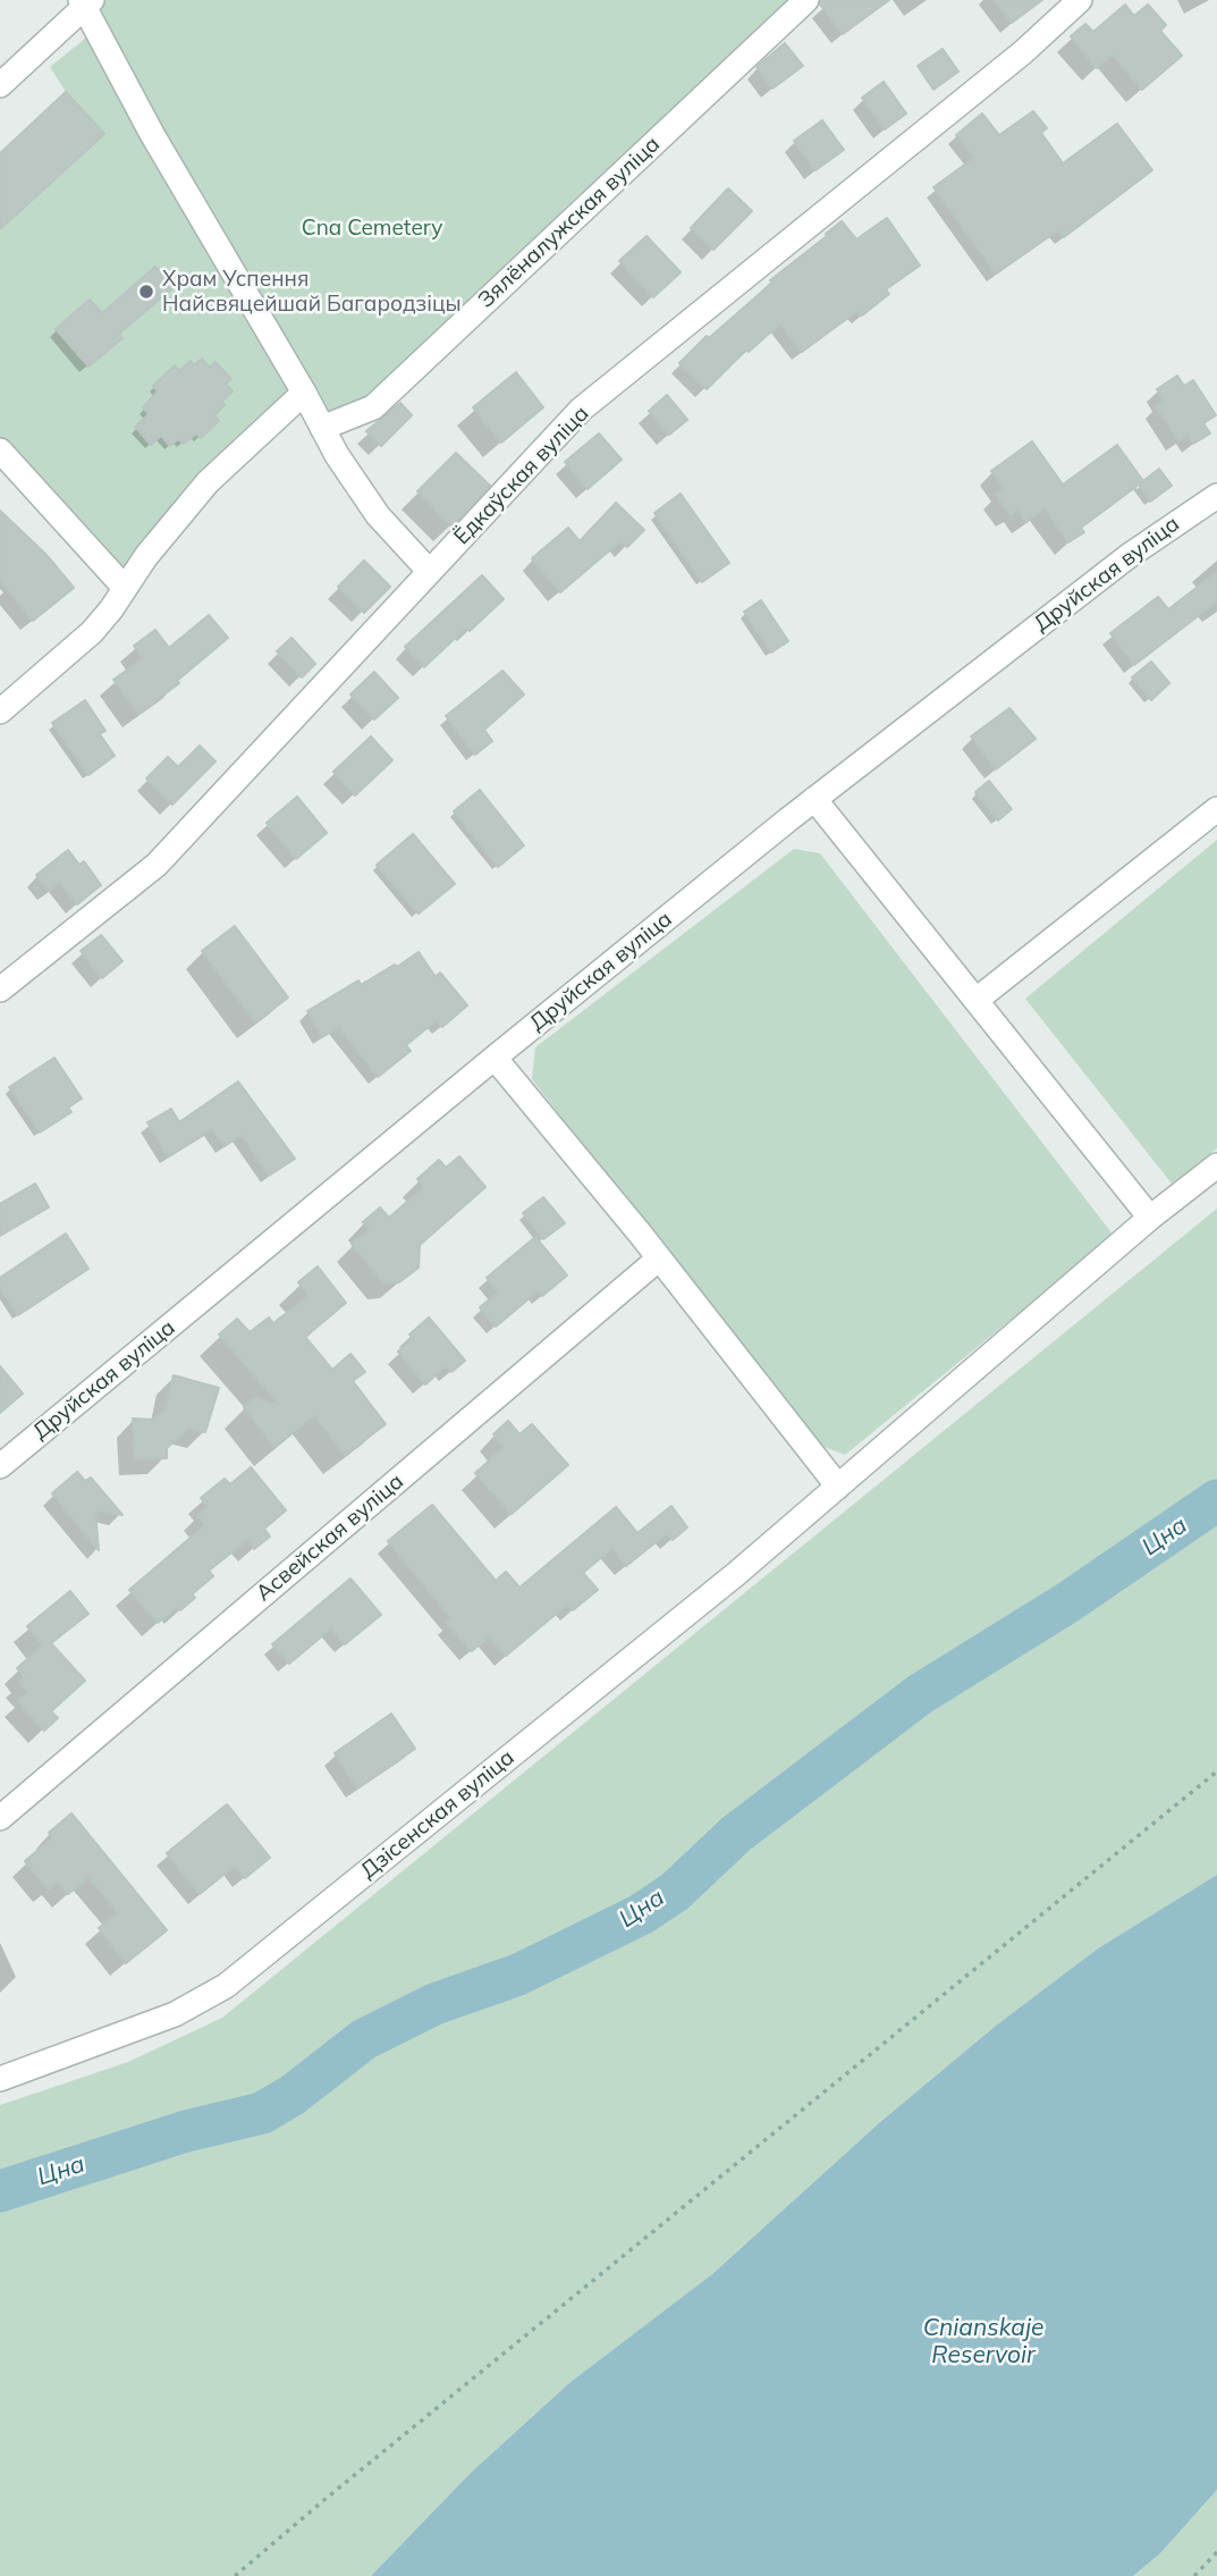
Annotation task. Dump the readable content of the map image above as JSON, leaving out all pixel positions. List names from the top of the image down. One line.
{"streets":{"street":["Зялёналужская вуліца","Ёдкаўская вуліца","Друйская вуліца","Асвейская вуліца","Дзісенская вуліца"]},"water":["Цна","Cnianskaje Reservoir"],"parks":["Cna Cemetery"],"places":["Храм Успення Найсвяцейшай Багародзіцы"]}
